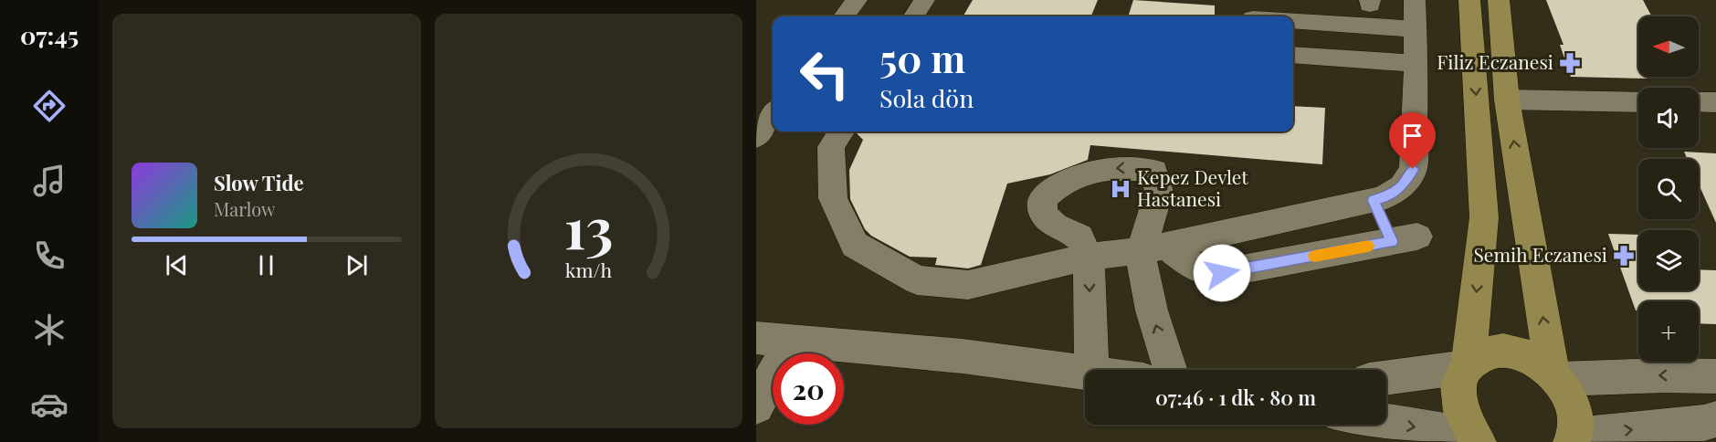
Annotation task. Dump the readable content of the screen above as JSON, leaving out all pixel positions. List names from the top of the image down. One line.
{"places":{"pharmacy":["Filiz Eczanesi","Semih Eczanesi"],"hospital":["Kepez Devlet Hastanesi"]},"north":"left","page":{"tabs":"07:45","map_buttons":"+","turn":["50 m","Sola dön"],"song":["Slow Tide","Marlow"],"limit":"20","trip":"07:46 · 1 dk · 80 m","gauge":["13","km/h"]}}
